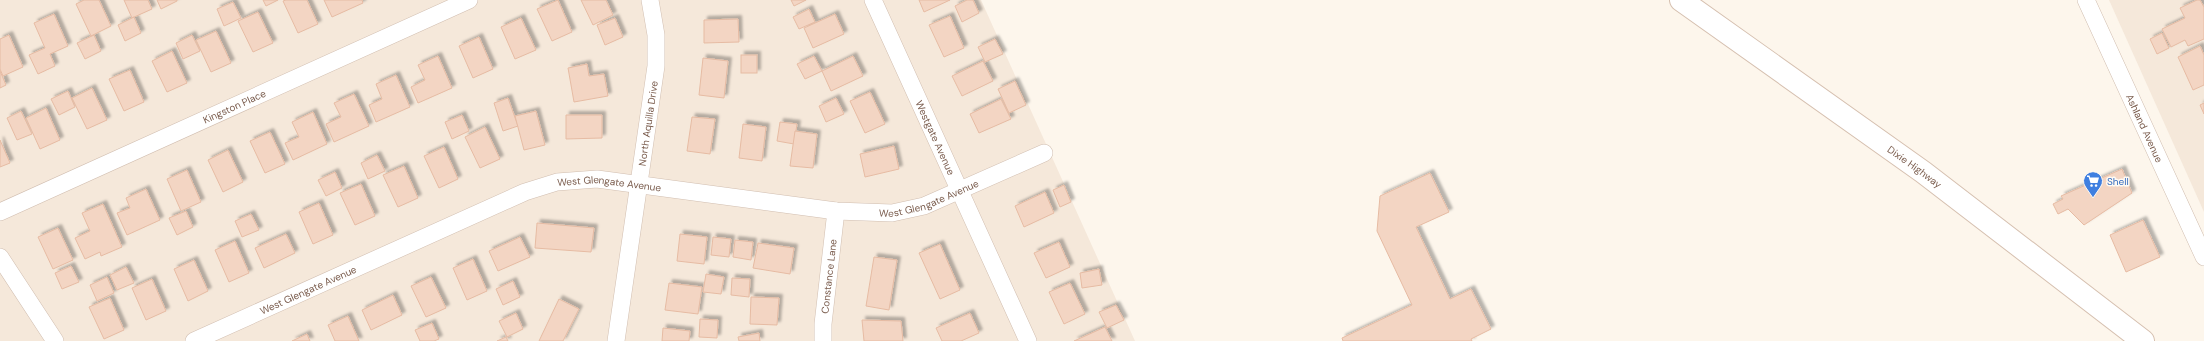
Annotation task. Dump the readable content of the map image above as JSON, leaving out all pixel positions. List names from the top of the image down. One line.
{"streets":{"main road":["Dixie Highway"],"street":["Kingston Place","North Aquilla Drive","Ashland Avenue","Westgate Avenue","West Glengate Avenue","Constance Lane"]},"crossings":[["North Aquilla Drive","West Glengate Avenue"],["Westgate Avenue","West Glengate Avenue"],["West Glengate Avenue","Constance Lane"]],"places":{"supermarket":["Shell"]}}
